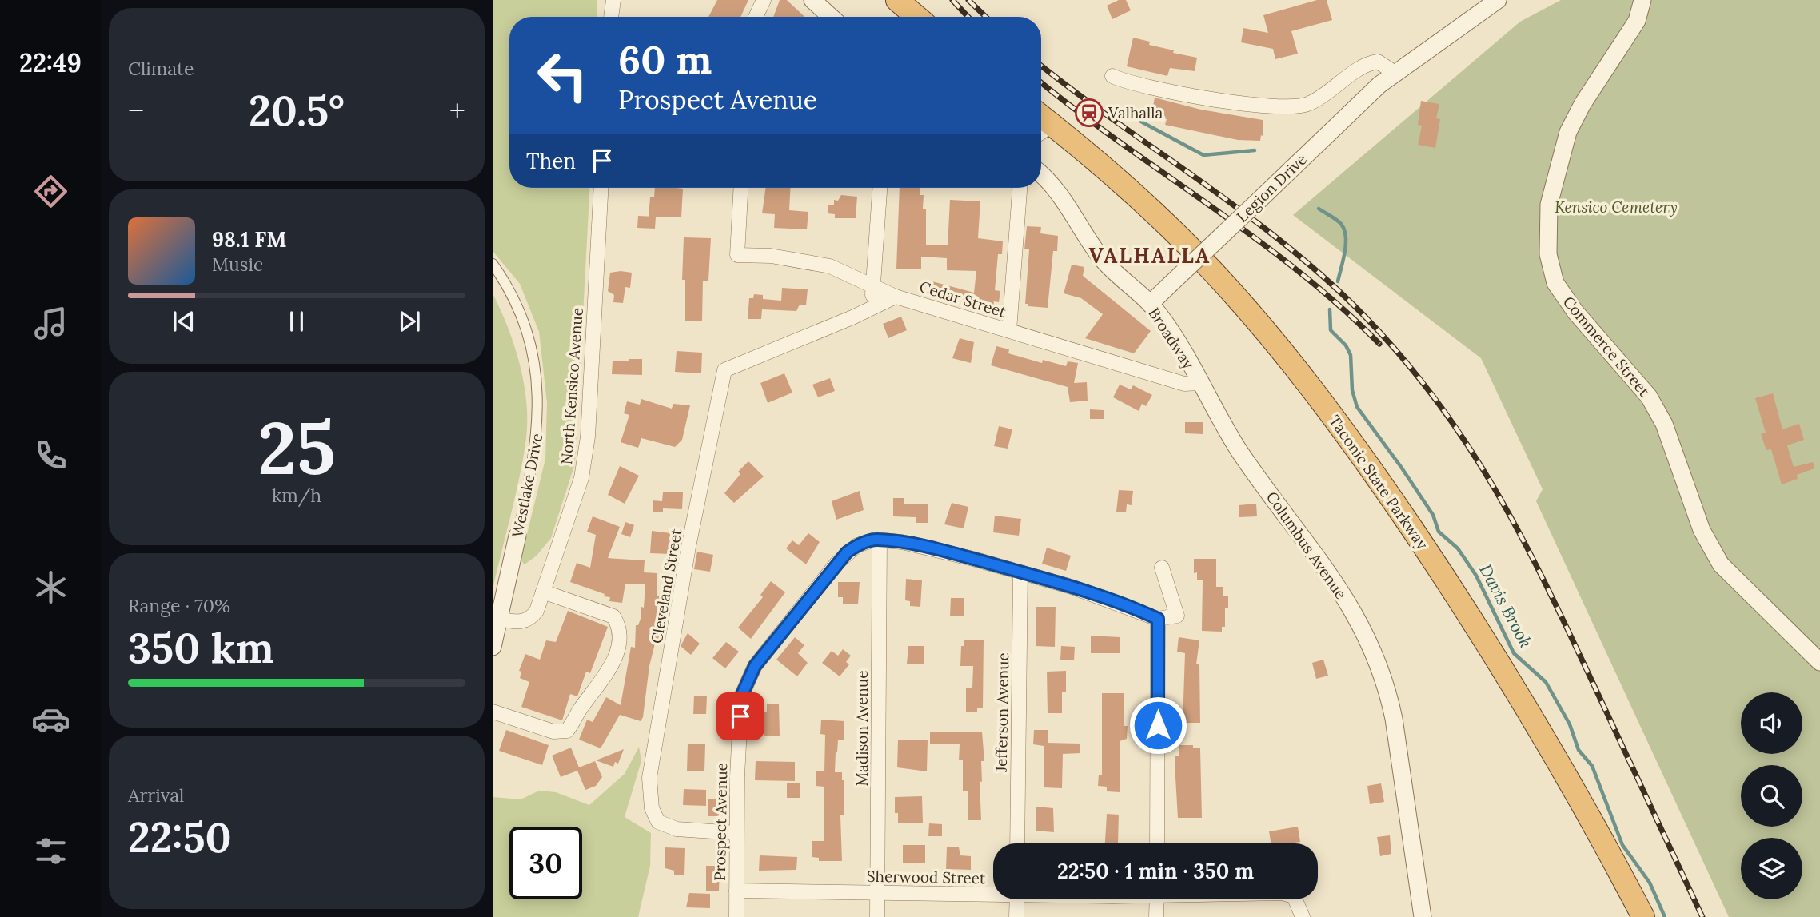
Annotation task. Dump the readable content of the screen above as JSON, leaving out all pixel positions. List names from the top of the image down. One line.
{"streets":{"highway":["Taconic State Parkway"],"street":["Legion Drive","Cedar Street","Broadway","Commerce Street","North Kensico Avenue","Westlake Drive","Columbus Avenue","Cleveland Street","Jefferson Avenue","Madison Avenue","Prospect Avenue","Sherwood Street"]},"crossings":[["Legion Drive","Broadway"],["Cedar Street","Broadway"],["Cedar Street","Columbus Avenue"],["Cedar Street","Cleveland Street"],["Broadway","Columbus Avenue"],["North Kensico Avenue","Westlake Drive"],["Cleveland Street","Prospect Avenue"],["Jefferson Avenue","Prospect Avenue"],["Madison Avenue","Prospect Avenue"],["Madison Avenue","Sherwood Street"],["Prospect Avenue","Sherwood Street"]],"districts":["VALHALLA"],"water":["Davis Brook"],"parks":["Kensico Cemetery"],"places":{"station":["Valhalla"]},"page":{"tabs":"22:49","tile":["Climate",["25","km/h"],["Range · 70%","350 km"],["Arrival","22:50"]],"turn":["60 m","Prospect Avenue"],"heat":["−","20.5°","+"],"then":"Then","song":["98.1 FM","Music"],"limit":"30","trip":"22:50 · 1 min · 350 m"}}
